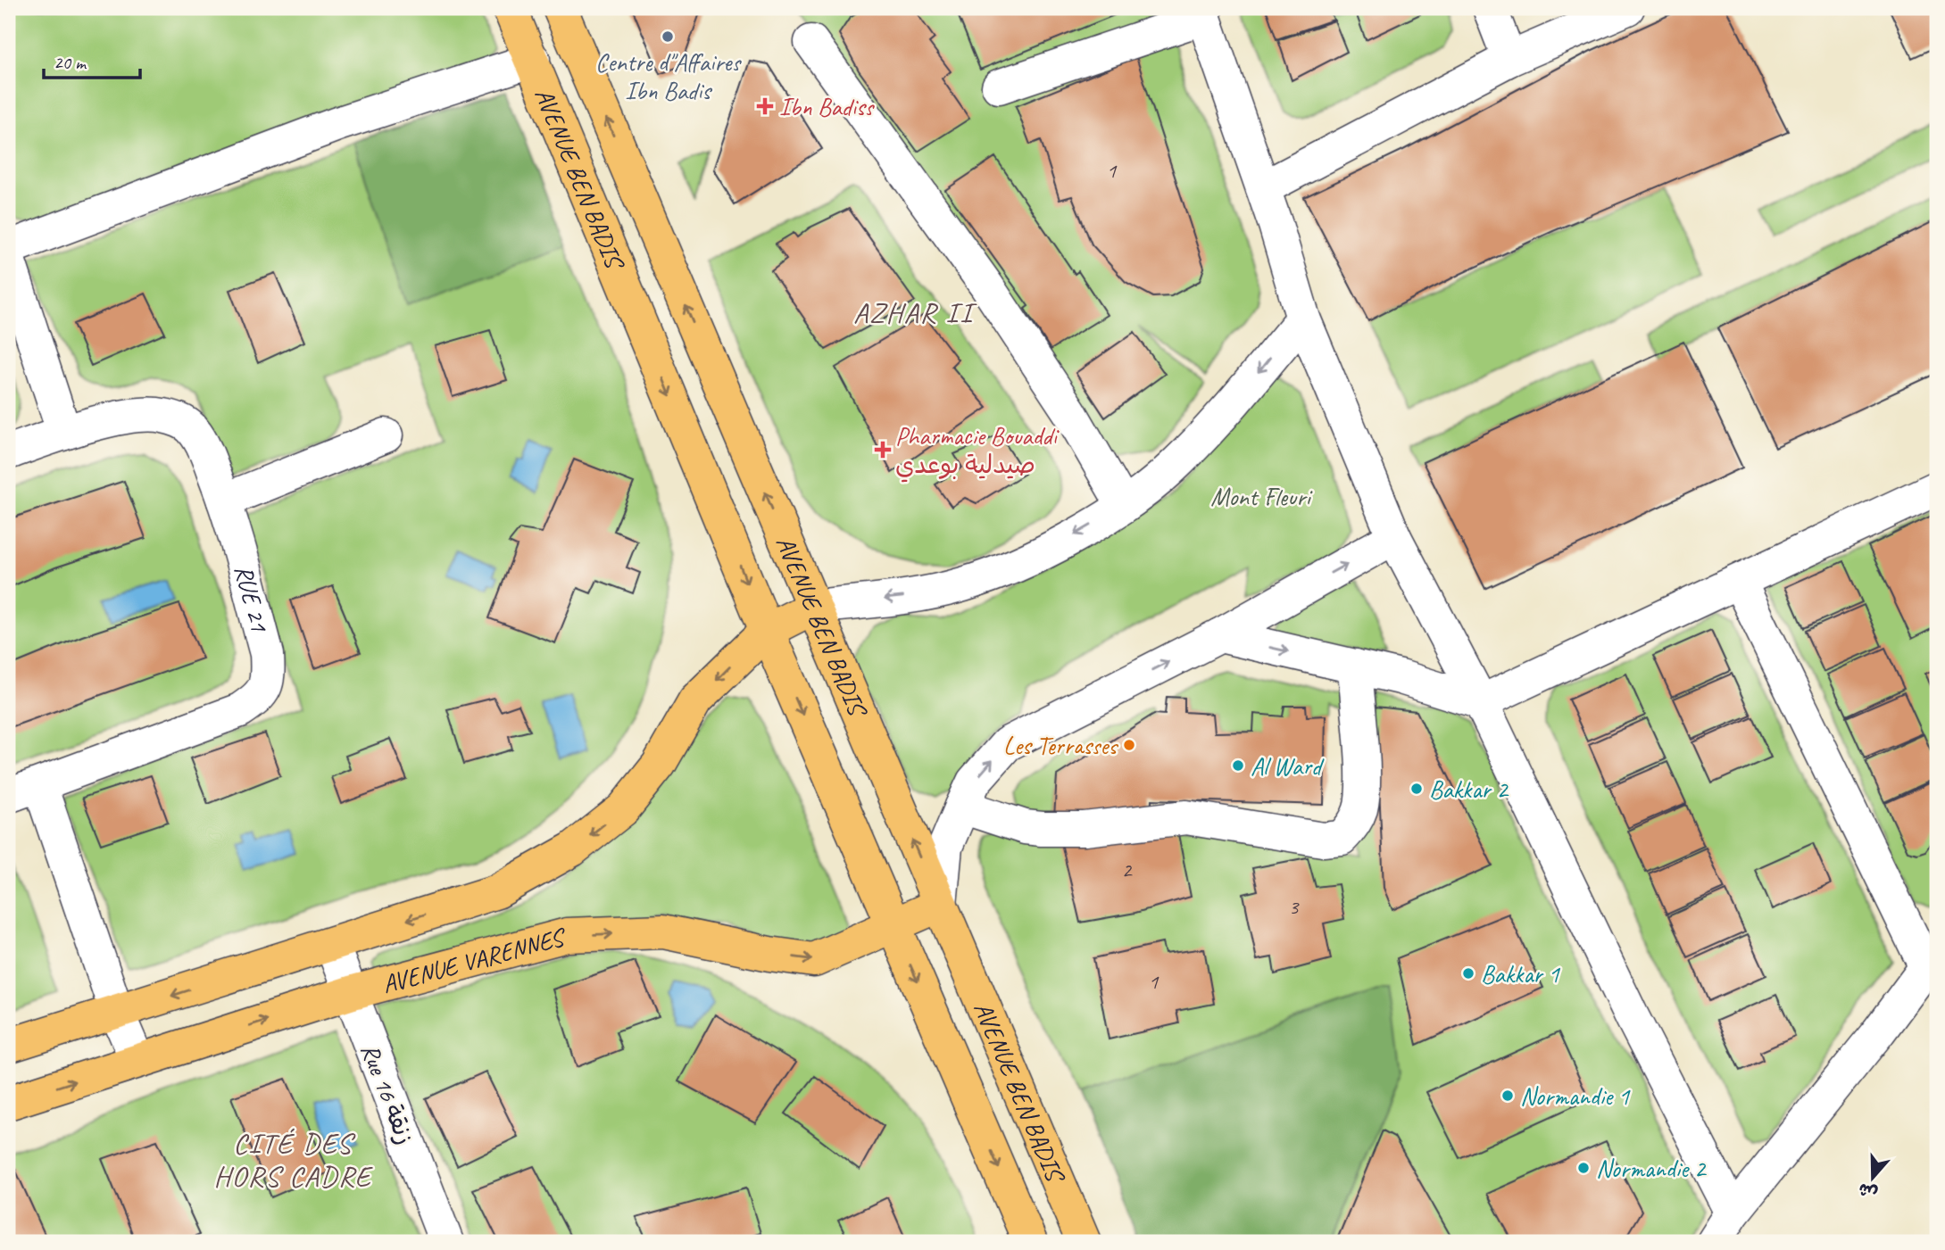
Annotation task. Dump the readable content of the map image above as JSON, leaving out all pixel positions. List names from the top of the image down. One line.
{"streets":{"main road":["AVENUE BEN BADIS","AVENUE VARENNES"],"street":["RUE 21","Rue 16 زنقة"]},"crossings":[["AVENUE BEN BADIS","AVENUE VARENNES"],["AVENUE VARENNES","Rue 16 زنقة"]],"districts":["AZHAR II","CITÉ DES HORS CADRE"],"parks":["Mont Fleuri"],"places":{"other":["Centre d\"Affaires Ibn Badis","Les Terrasses","Al Ward","Bakkar 2","Bakkar 1","Normandie 1","Normandie 2"],"health":["Ibn Badiss","Pharmacie Bouaddi صيدلية بوعدي"]},"house_numbers":["1","2","3","1"],"scale_bar":"20 m","north":"bottom"}
